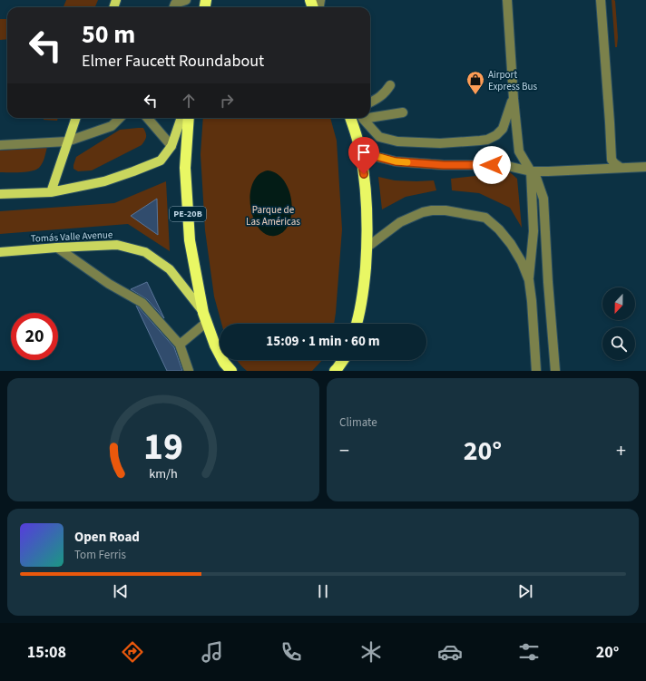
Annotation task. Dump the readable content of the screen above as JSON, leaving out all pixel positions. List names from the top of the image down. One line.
{"streets":{"highway":["PE-20B"],"main road":["Tomás Valle Avenue"]},"crossings":[["PE-20B","Tomás Valle Avenue"]],"parks":["Parque de Las Américas"],"places":{"shop":["Airport Express Bus"]},"north":"bottom","page":{"turn":["50 m","Elmer Faucett Roundabout"],"limit":"20","trip":"15:09 · 1 min · 60 m","tile":"Climate","heat":["−","20°","+"],"song":["Open Road","Tom Ferris"],"tabs":["15:08","20°"],"gauge":["19","km/h"]}}
